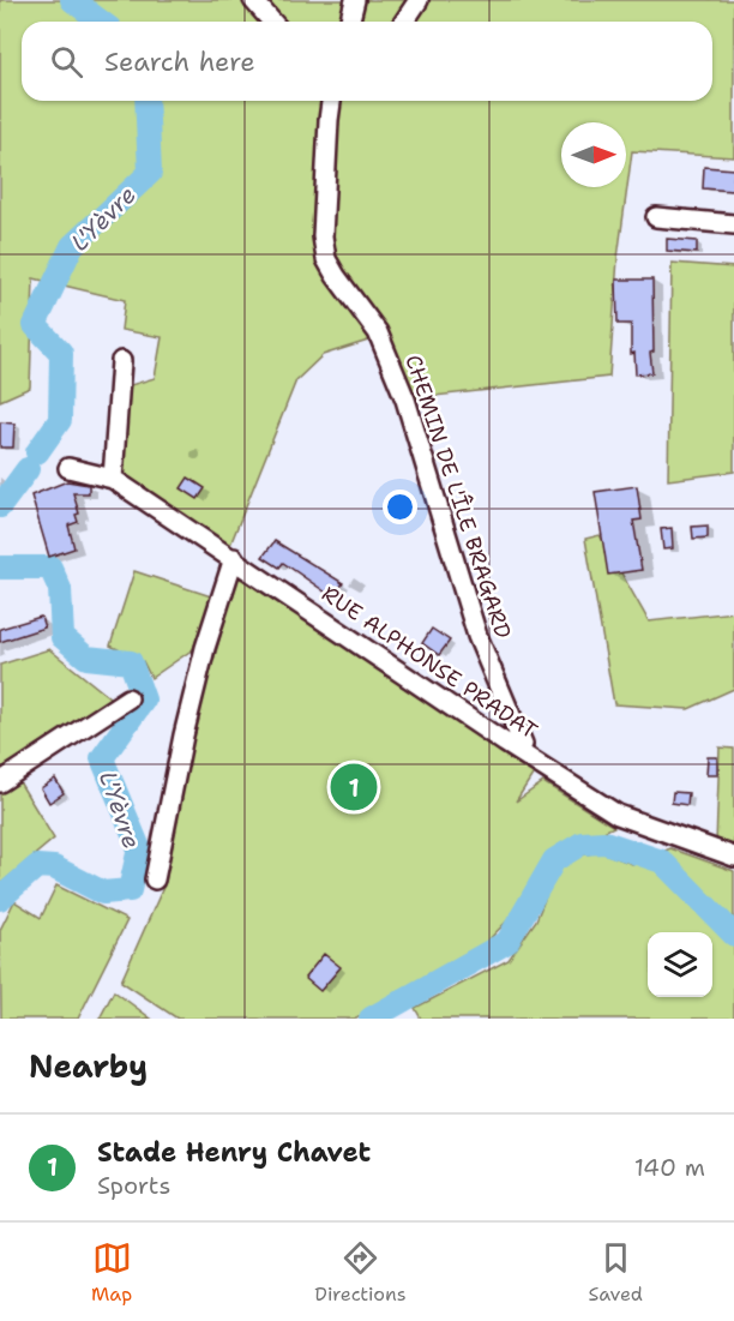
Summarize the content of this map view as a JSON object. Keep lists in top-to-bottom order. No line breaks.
{"streets":{"street":["CHEMIN DE L'ÎLE BRAGARD","RUE ALPHONSE PRADAT"]},"crossings":[["CHEMIN DE L'ÎLE BRAGARD","RUE ALPHONSE PRADAT"]],"water":["L'Yèvre"],"north":"right","page":{"search":"Search here","pins":"1","heading":"Nearby","list":[{"mark":"1","name":"Stade Henry Chavet","note":"Sports","value":"140 m"}],"nav":["Map","Directions","Saved"]}}
